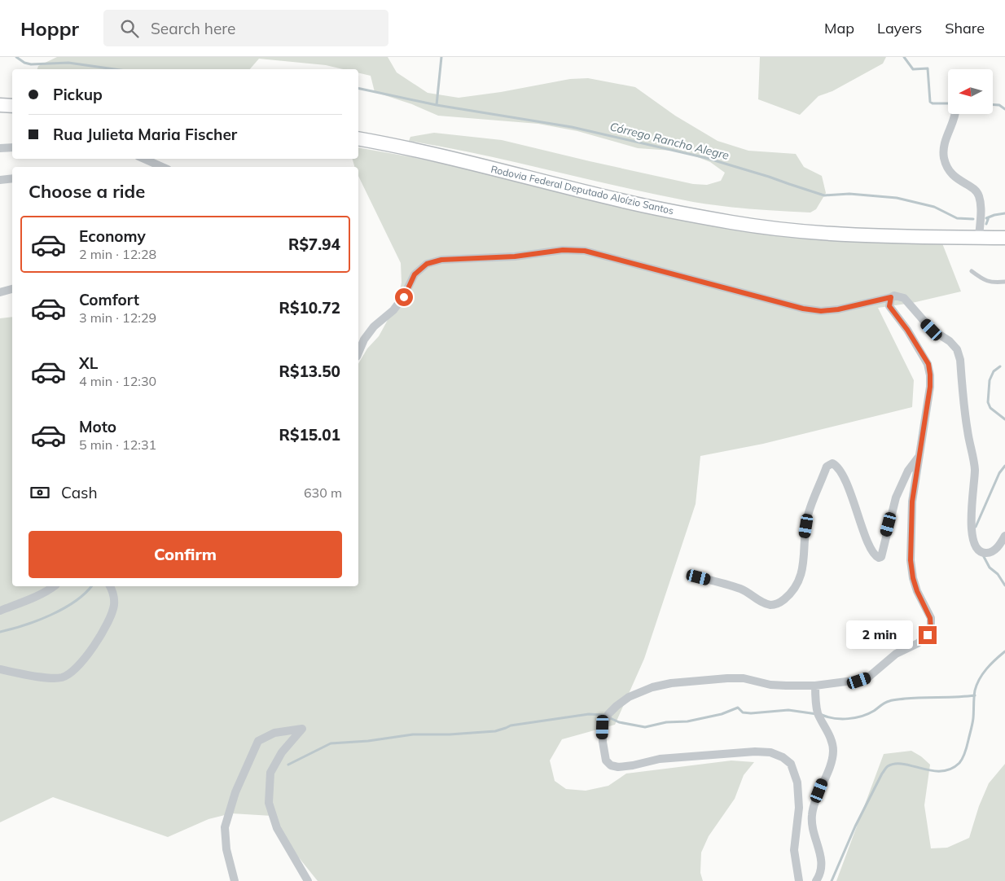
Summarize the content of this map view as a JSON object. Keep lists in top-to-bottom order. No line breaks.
{"streets":{"highway":["Rodovia Federal Deputado Aloízio Santos"]},"water":["Córrego Rancho Alegre"],"north":"left","page":{"header":"Hoppr","search":"Search here","nav":["Map","Layers","Share"],"banner":["Pickup","Rua Julieta Maria Fischer"],"heading":"Choose a ride","list":[{"name":"Economy","note":"2 min · 12:28","value":"R$7.94"},{"name":"Comfort","note":"3 min · 12:29","value":"R$10.72"},{"name":"XL","note":"4 min · 12:30","value":"R$13.50"},{"name":"Moto","note":"5 min · 12:31","value":"R$15.01"}],"pay":["Cash","630 m"],"buttons":"Confirm","bubble":"2 min"}}
